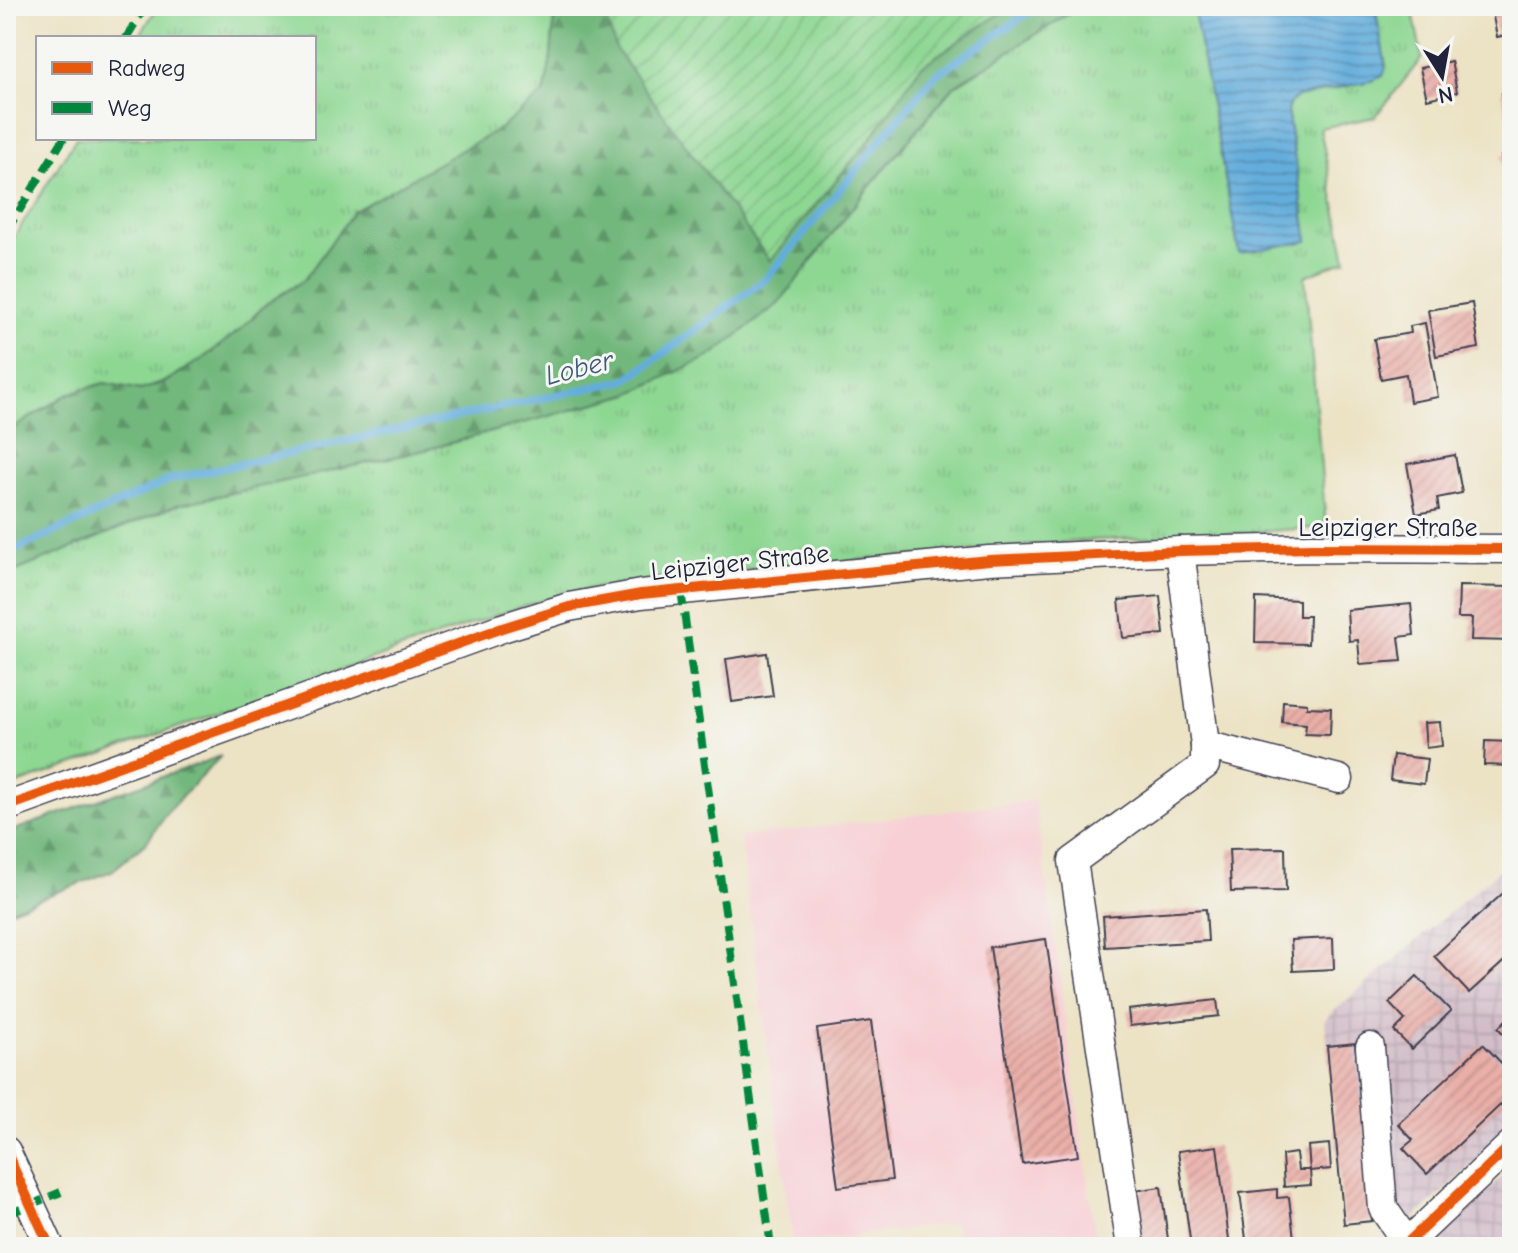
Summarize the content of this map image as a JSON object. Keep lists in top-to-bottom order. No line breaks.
{"streets":{"street":["Leipziger Straße"]},"water":["Lober"],"legend":["Radweg","Weg"],"north":"bottom"}
